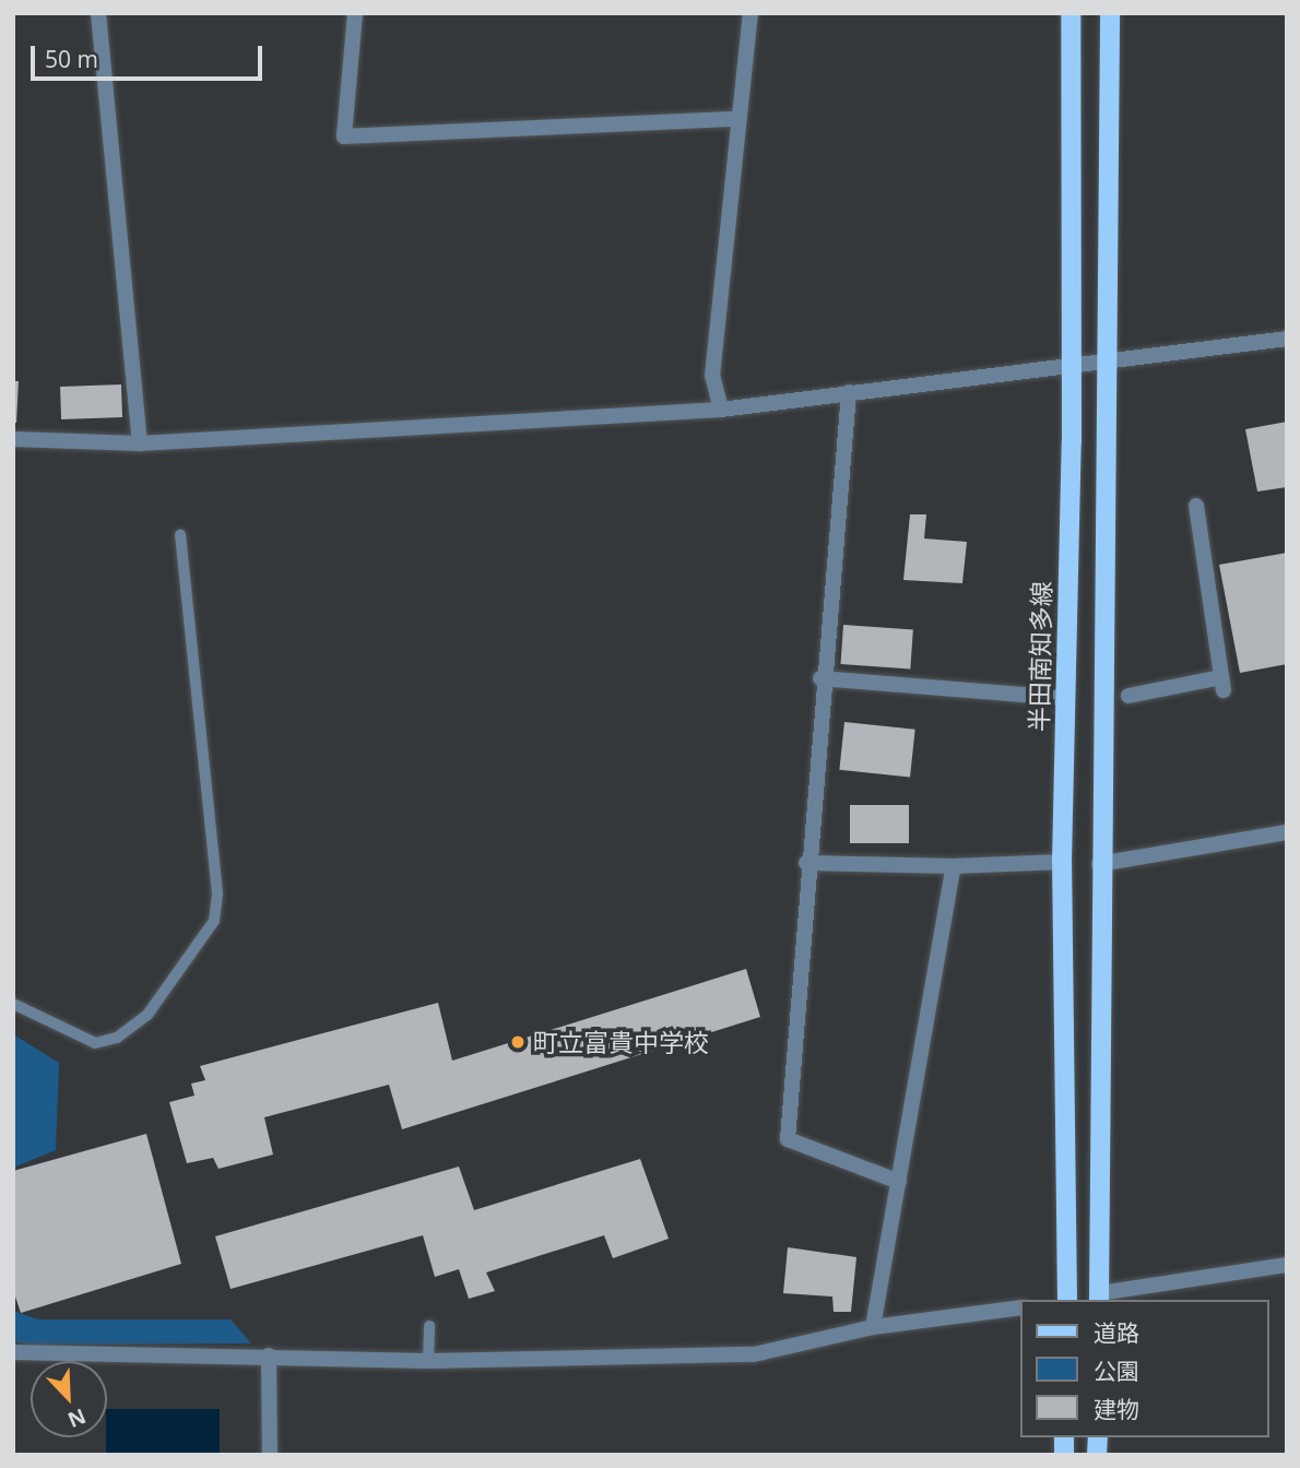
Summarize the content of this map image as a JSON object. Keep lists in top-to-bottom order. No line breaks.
{"streets":{"main road":["半田南知多線"]},"places":["町立富貴中学校"],"legend":["道路","公園","建物"],"scale_bar":"50 m","north":"bottom right"}
